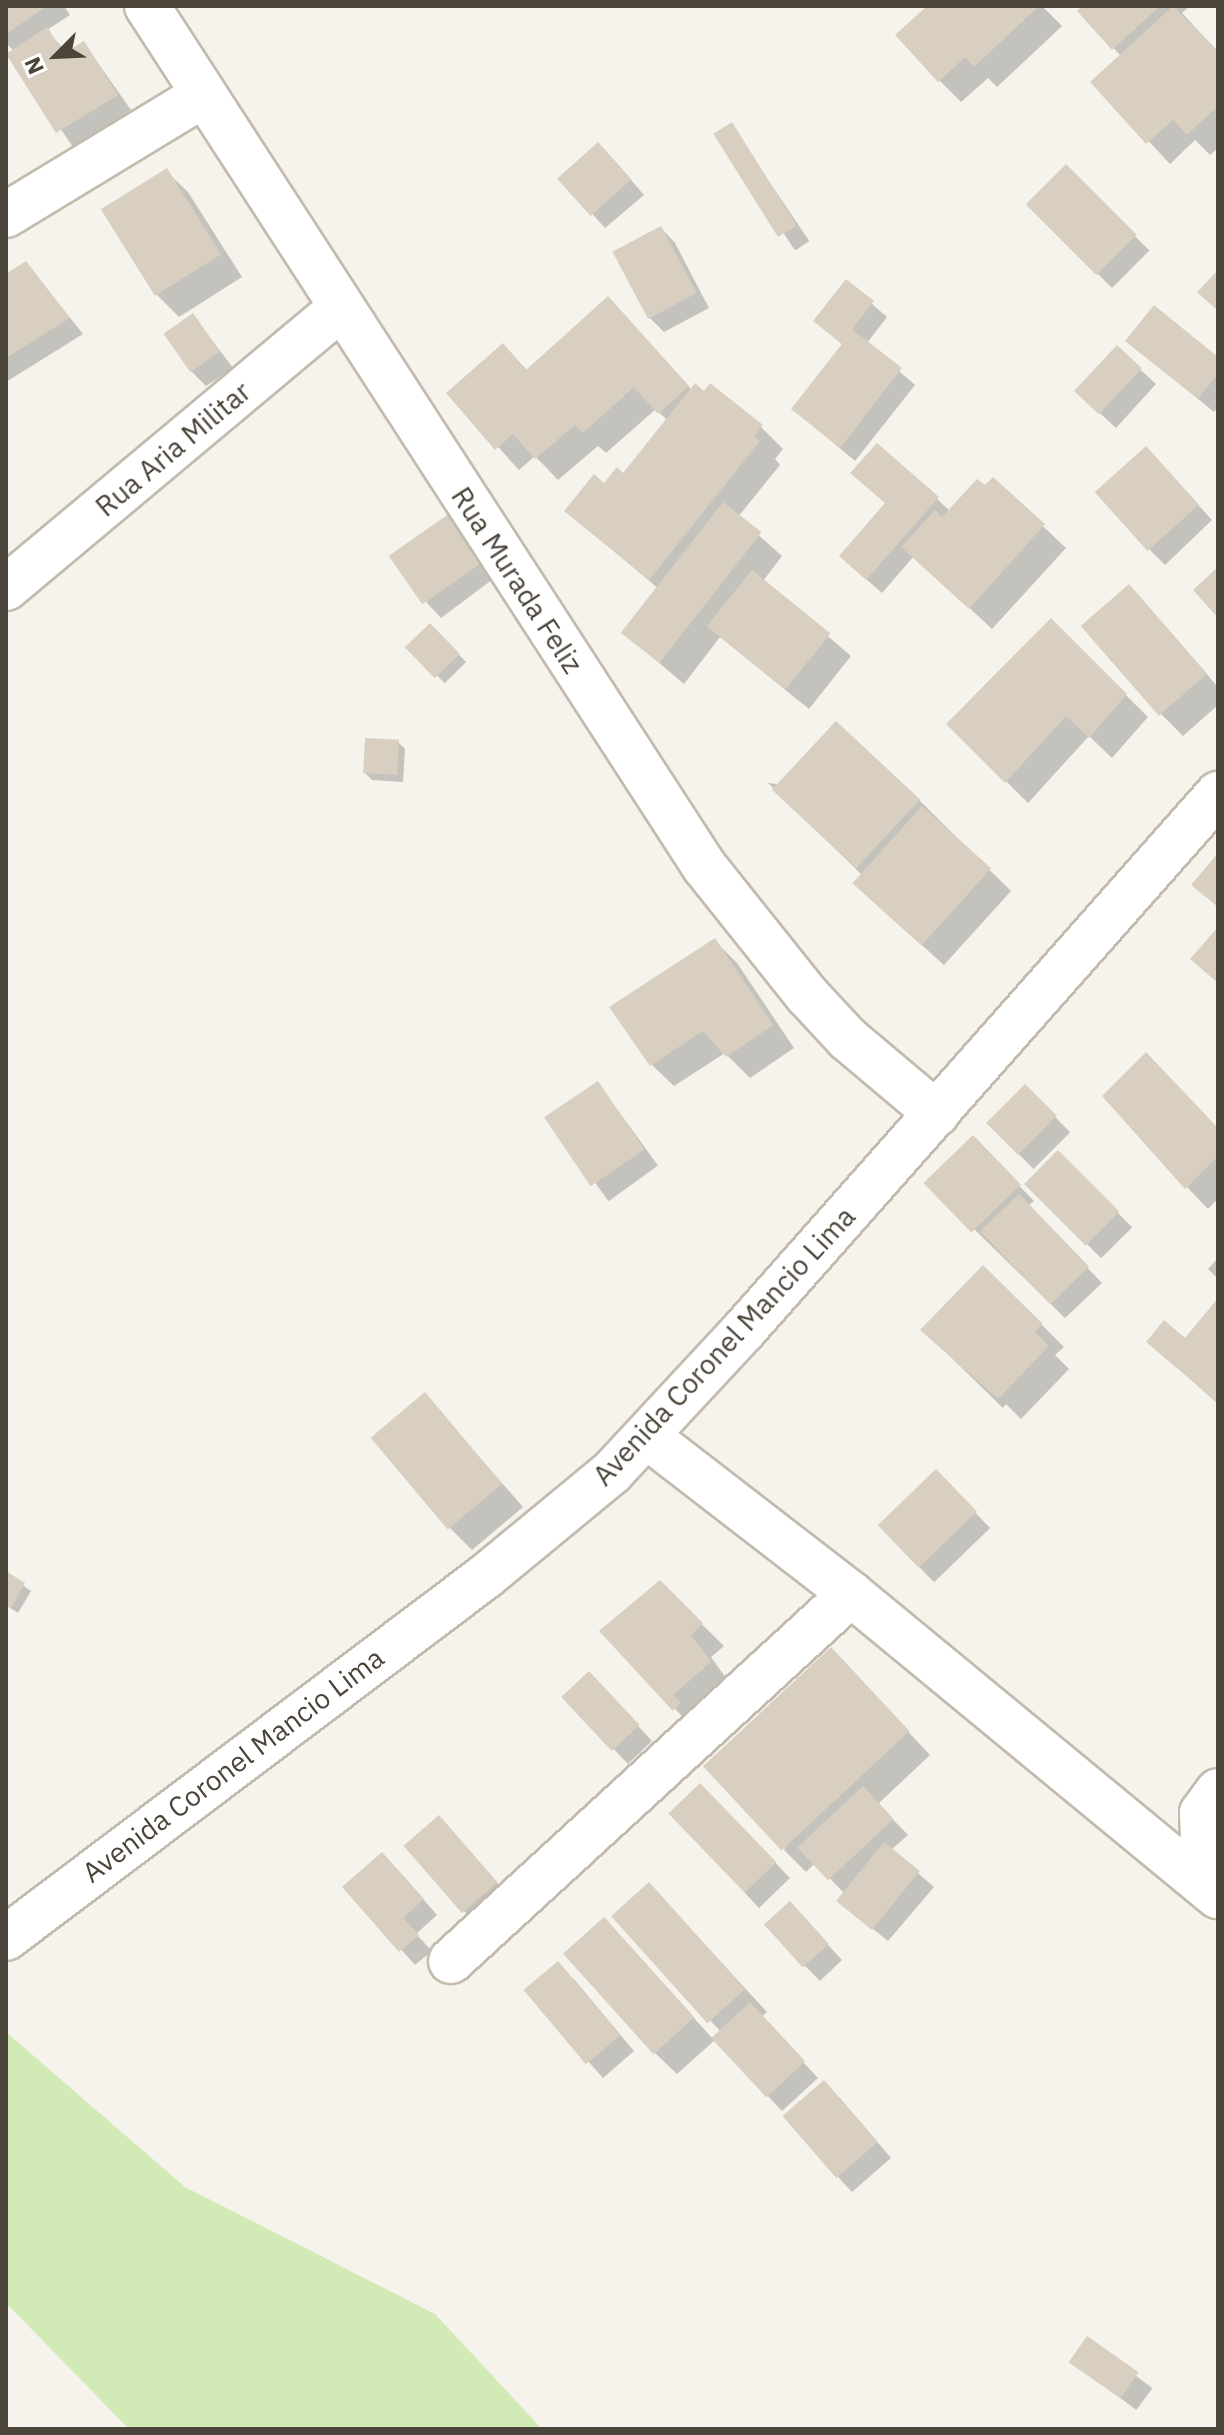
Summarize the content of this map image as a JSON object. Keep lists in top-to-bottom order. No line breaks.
{"streets":{"street":["Rua Aria Militar","Rua Murada Feliz","Avenida Coronel Mancio Lima"]},"crossings":[["Rua Aria Militar","Rua Murada Feliz"],["Rua Murada Feliz","Avenida Coronel Mancio Lima"]],"north":"bottom left"}
